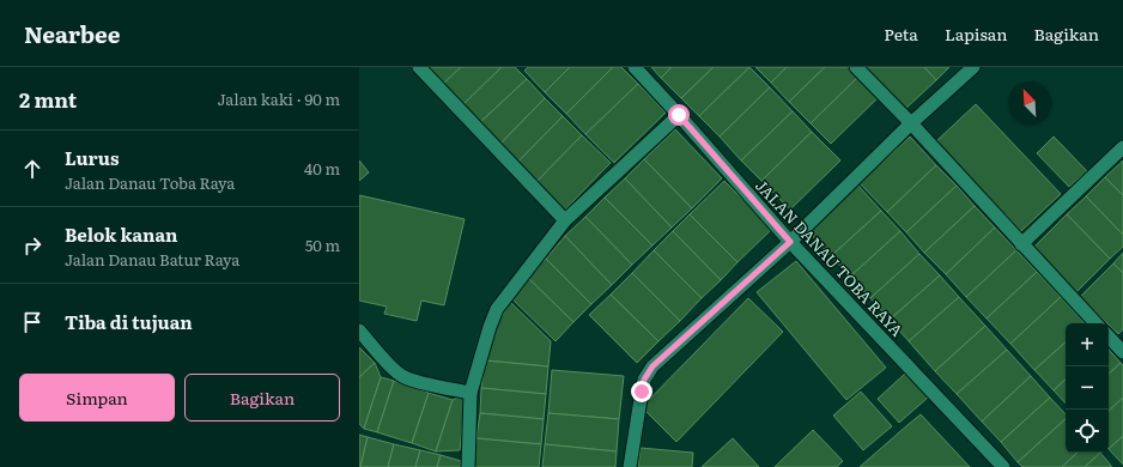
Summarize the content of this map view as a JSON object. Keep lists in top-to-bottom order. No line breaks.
{"streets":{"street":["JALAN DANAU TOBA RAYA"]},"north":"top left","page":{"header":"Nearbee","nav":["Peta","Lapisan","Bagikan"],"heading":["2 mnt","Jalan kaki · 90 m"],"list":[["Lurus","Jalan Danau Toba Raya","40 m"],["Belok kanan","Jalan Danau Batur Raya","50 m"],"Tiba di tujuan"],"map_buttons":["+","−"],"buttons":["Simpan","Bagikan"]}}
